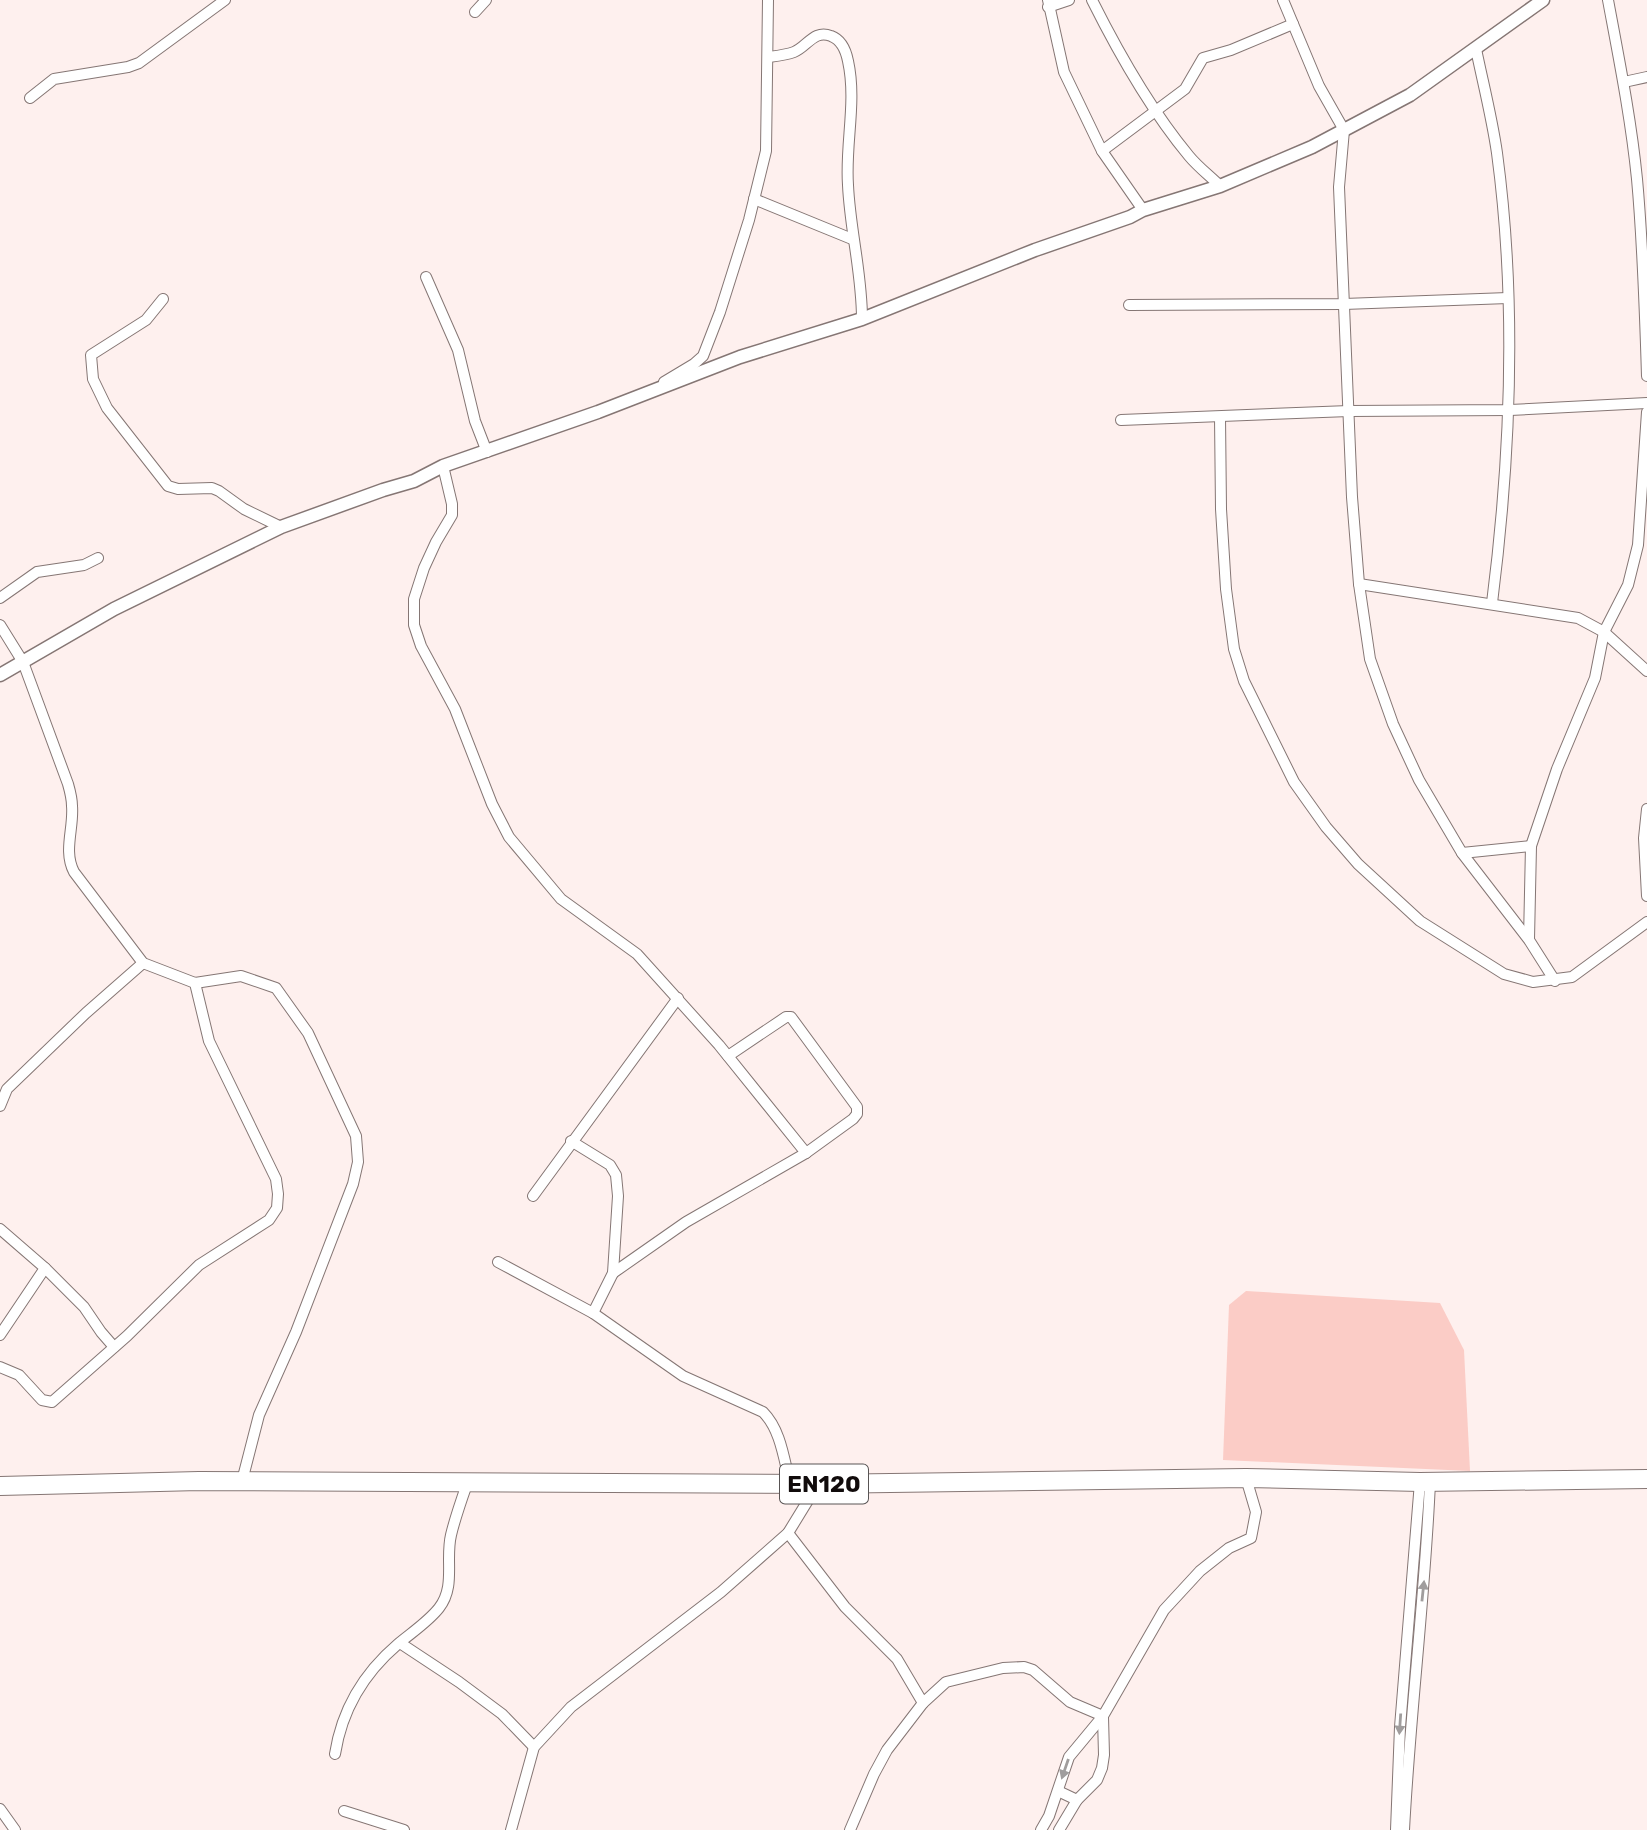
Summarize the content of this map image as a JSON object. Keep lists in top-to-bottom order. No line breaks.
{"streets":{"highway":["EN120"]}}
